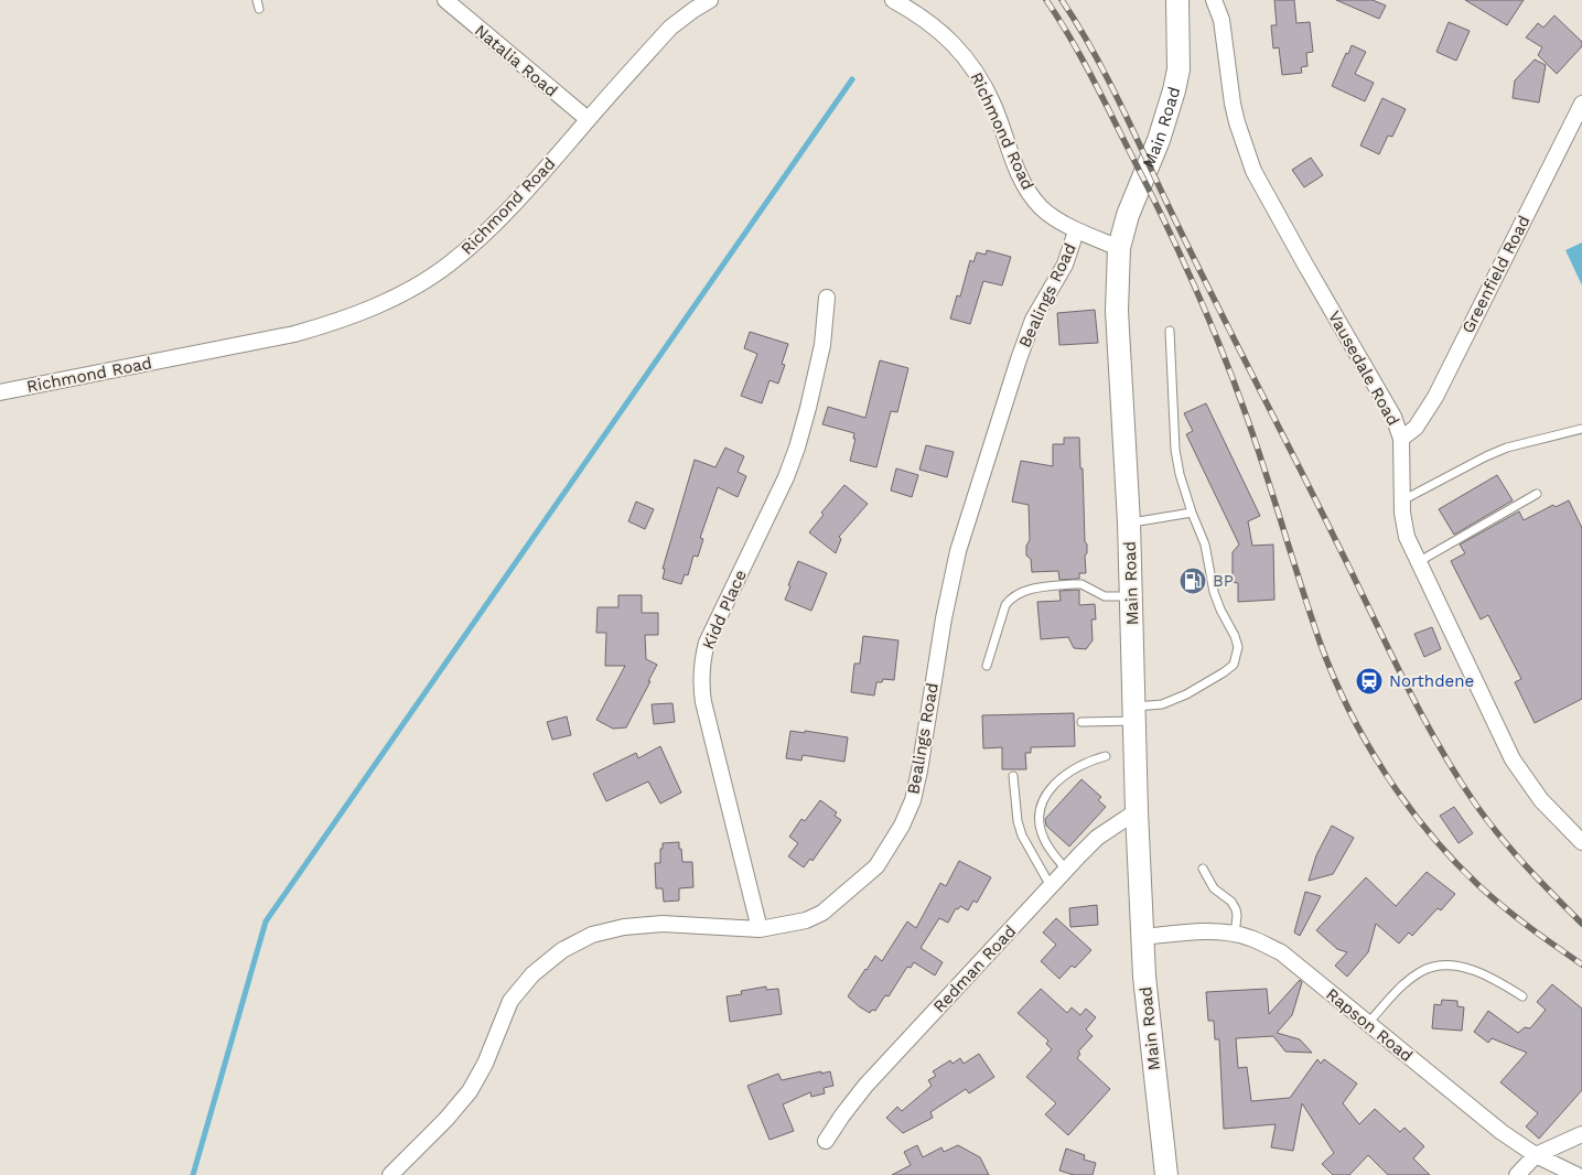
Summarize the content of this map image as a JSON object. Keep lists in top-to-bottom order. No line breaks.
{"streets":{"main road":["Main Road"],"street":["Natalia Road","Richmond Road","Greenfield Road","Bealings Road","Vausedale Road","Kidd Place","Redman Road","Rapson Road"]},"crossings":[["Natalia Road","Richmond Road"],["Main Road","Richmond Road"],["Main Road","Redman Road"],["Main Road","Rapson Road"],["Richmond Road","Bealings Road"],["Greenfield Road","Vausedale Road"],["Bealings Road","Kidd Place"]],"places":{"fuel station":["BP"],"station":["Northdene"]}}
